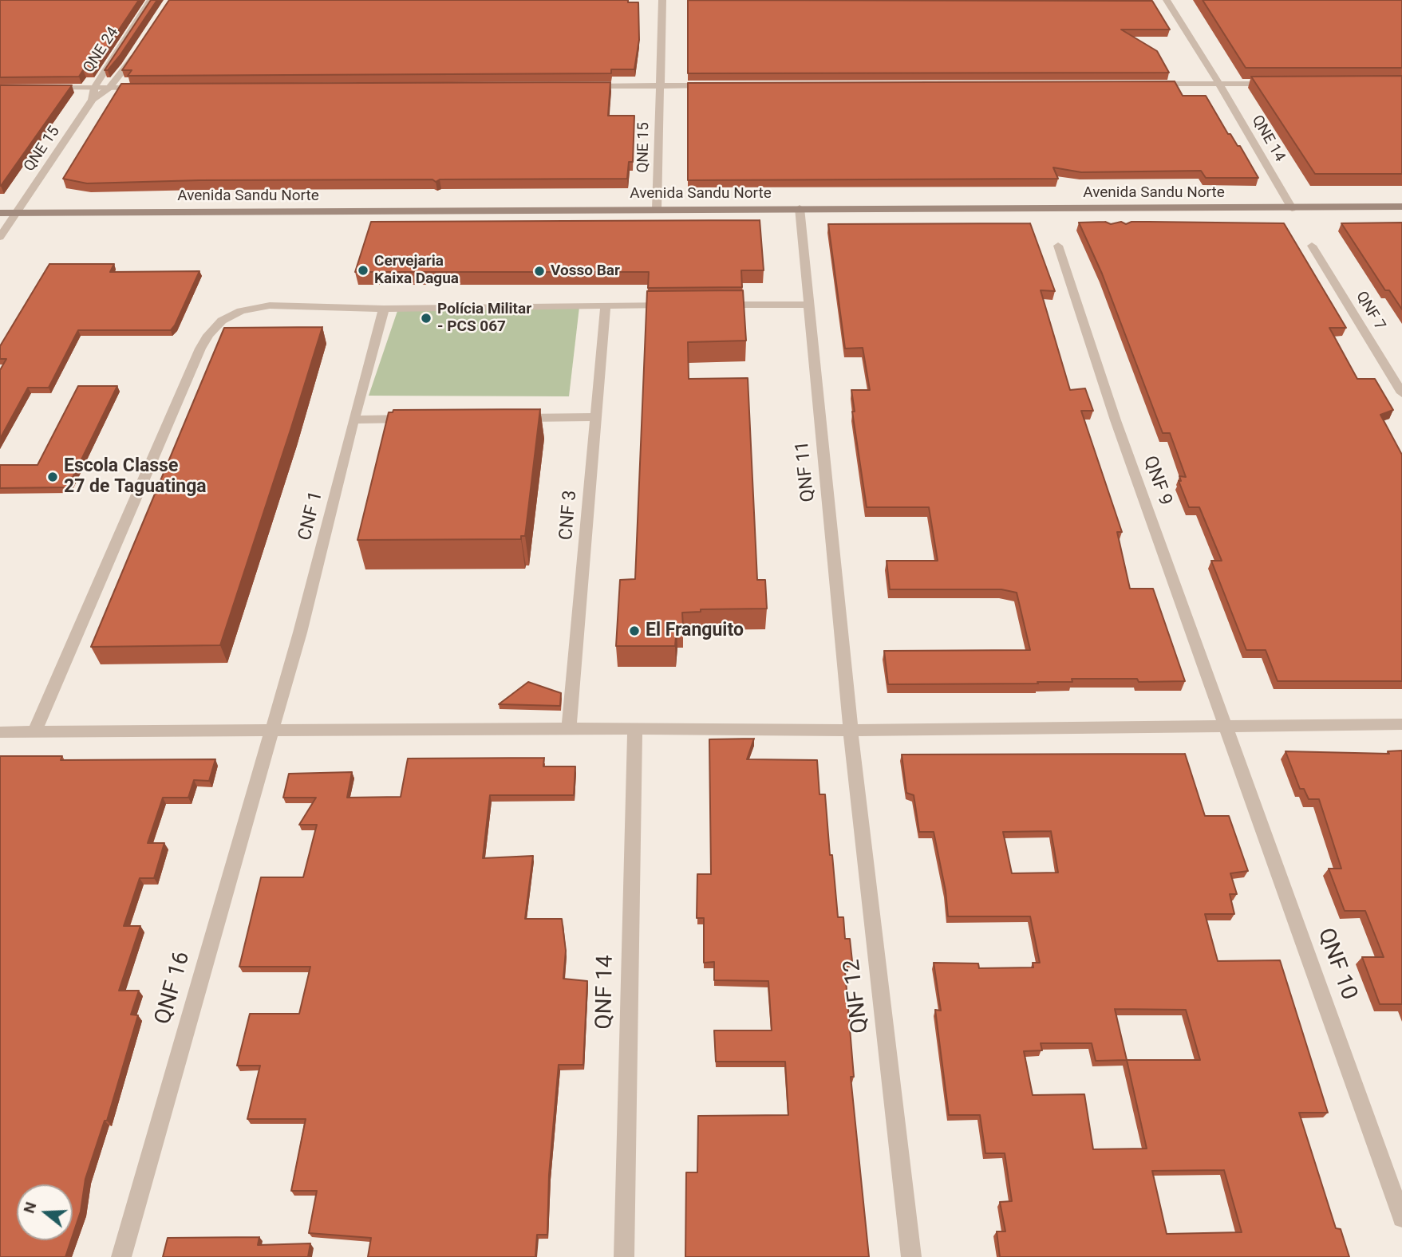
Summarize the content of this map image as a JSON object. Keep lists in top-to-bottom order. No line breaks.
{"streets":{"main road":["Avenida Sandu Norte"],"street":["QNE 24","QNE 14","QNE 15","QNF 7","QNF 11","QNF 9","CNF 3","CNF 1","QNF 10","QNF 16","QNF 14","QNF 12"]},"crossings":[["QNE 24","QNE 15"],["QNE 14","Avenida Sandu Norte"],["QNE 15","Avenida Sandu Norte"],["Avenida Sandu Norte","QNF 11"],["QNF 11","QNF 12"],["QNF 9","QNF 10"],["CNF 1","QNF 16"]],"places":["Cervejaria Kaixa Dagua","Vosso Bar","Polícia Militar - PCS 067","Escola Classe 27 de Taguatinga","El Franguito"],"north":"left"}
